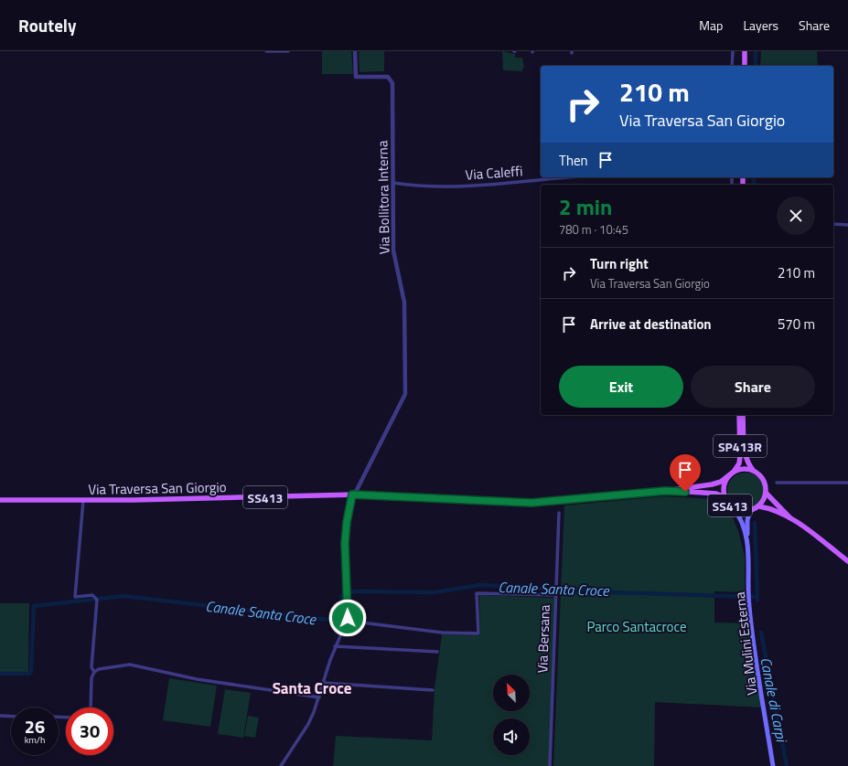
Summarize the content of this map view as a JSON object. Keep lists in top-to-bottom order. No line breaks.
{"streets":{"main road":["SP413R","Via Traversa San Giorgio","SS413","Via Mulini Esterna"],"street":["Via Caleffi","Via Bollitora Interna","Via Bersana"]},"crossings":[["Via Caleffi","Via Bollitora Interna"],["Via Bollitora Interna","Via Traversa San Giorgio"],["SP413R","Via Traversa San Giorgio"],["SP413R","SS413"],["SP413R","Via Mulini Esterna"],["Via Traversa San Giorgio","SS413"],["Via Traversa San Giorgio","Via Mulini Esterna"],["SS413","Via Mulini Esterna"]],"districts":["Santa Croce"],"water":["Canale Santa Croce","Canale di Carpi"],"parks":["Parco Santacroce"],"north":"top left","page":{"header":"Routely","nav":["Map","Layers","Share"],"turn":["210 m","Via Traversa San Giorgio"],"then":"Then","heading":["2 min","780 m · 10:45"],"list":[{"name":"Turn right","note":"Via Traversa San Giorgio","value":"210 m"},{"name":"Arrive at destination","value":"570 m"}],"buttons":["Exit","Share"],"speed":"26 km/h","limit":"30"}}
